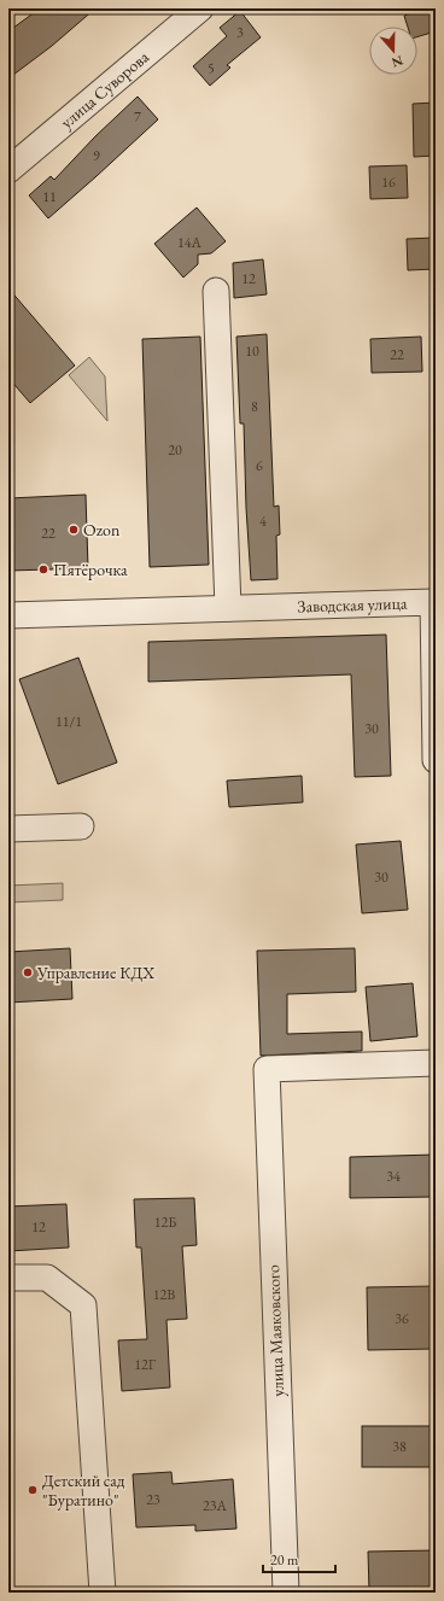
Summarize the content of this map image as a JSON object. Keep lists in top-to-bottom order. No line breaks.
{"streets":{"street":["улица Суворова","Заводская улица","улица Маяковского"]},"places":["Ozon","Пятёрочка","Управление КДХ","Детский сад \"Буратино\""],"house_numbers":["3","5","7","9","16","11","14А","12","10","22","8","20","6","4","22","11/1","30","30","34","12Б","12","12В","36","12Г","38","23","23А"],"scale_bar":"20 m","north":"bottom"}
